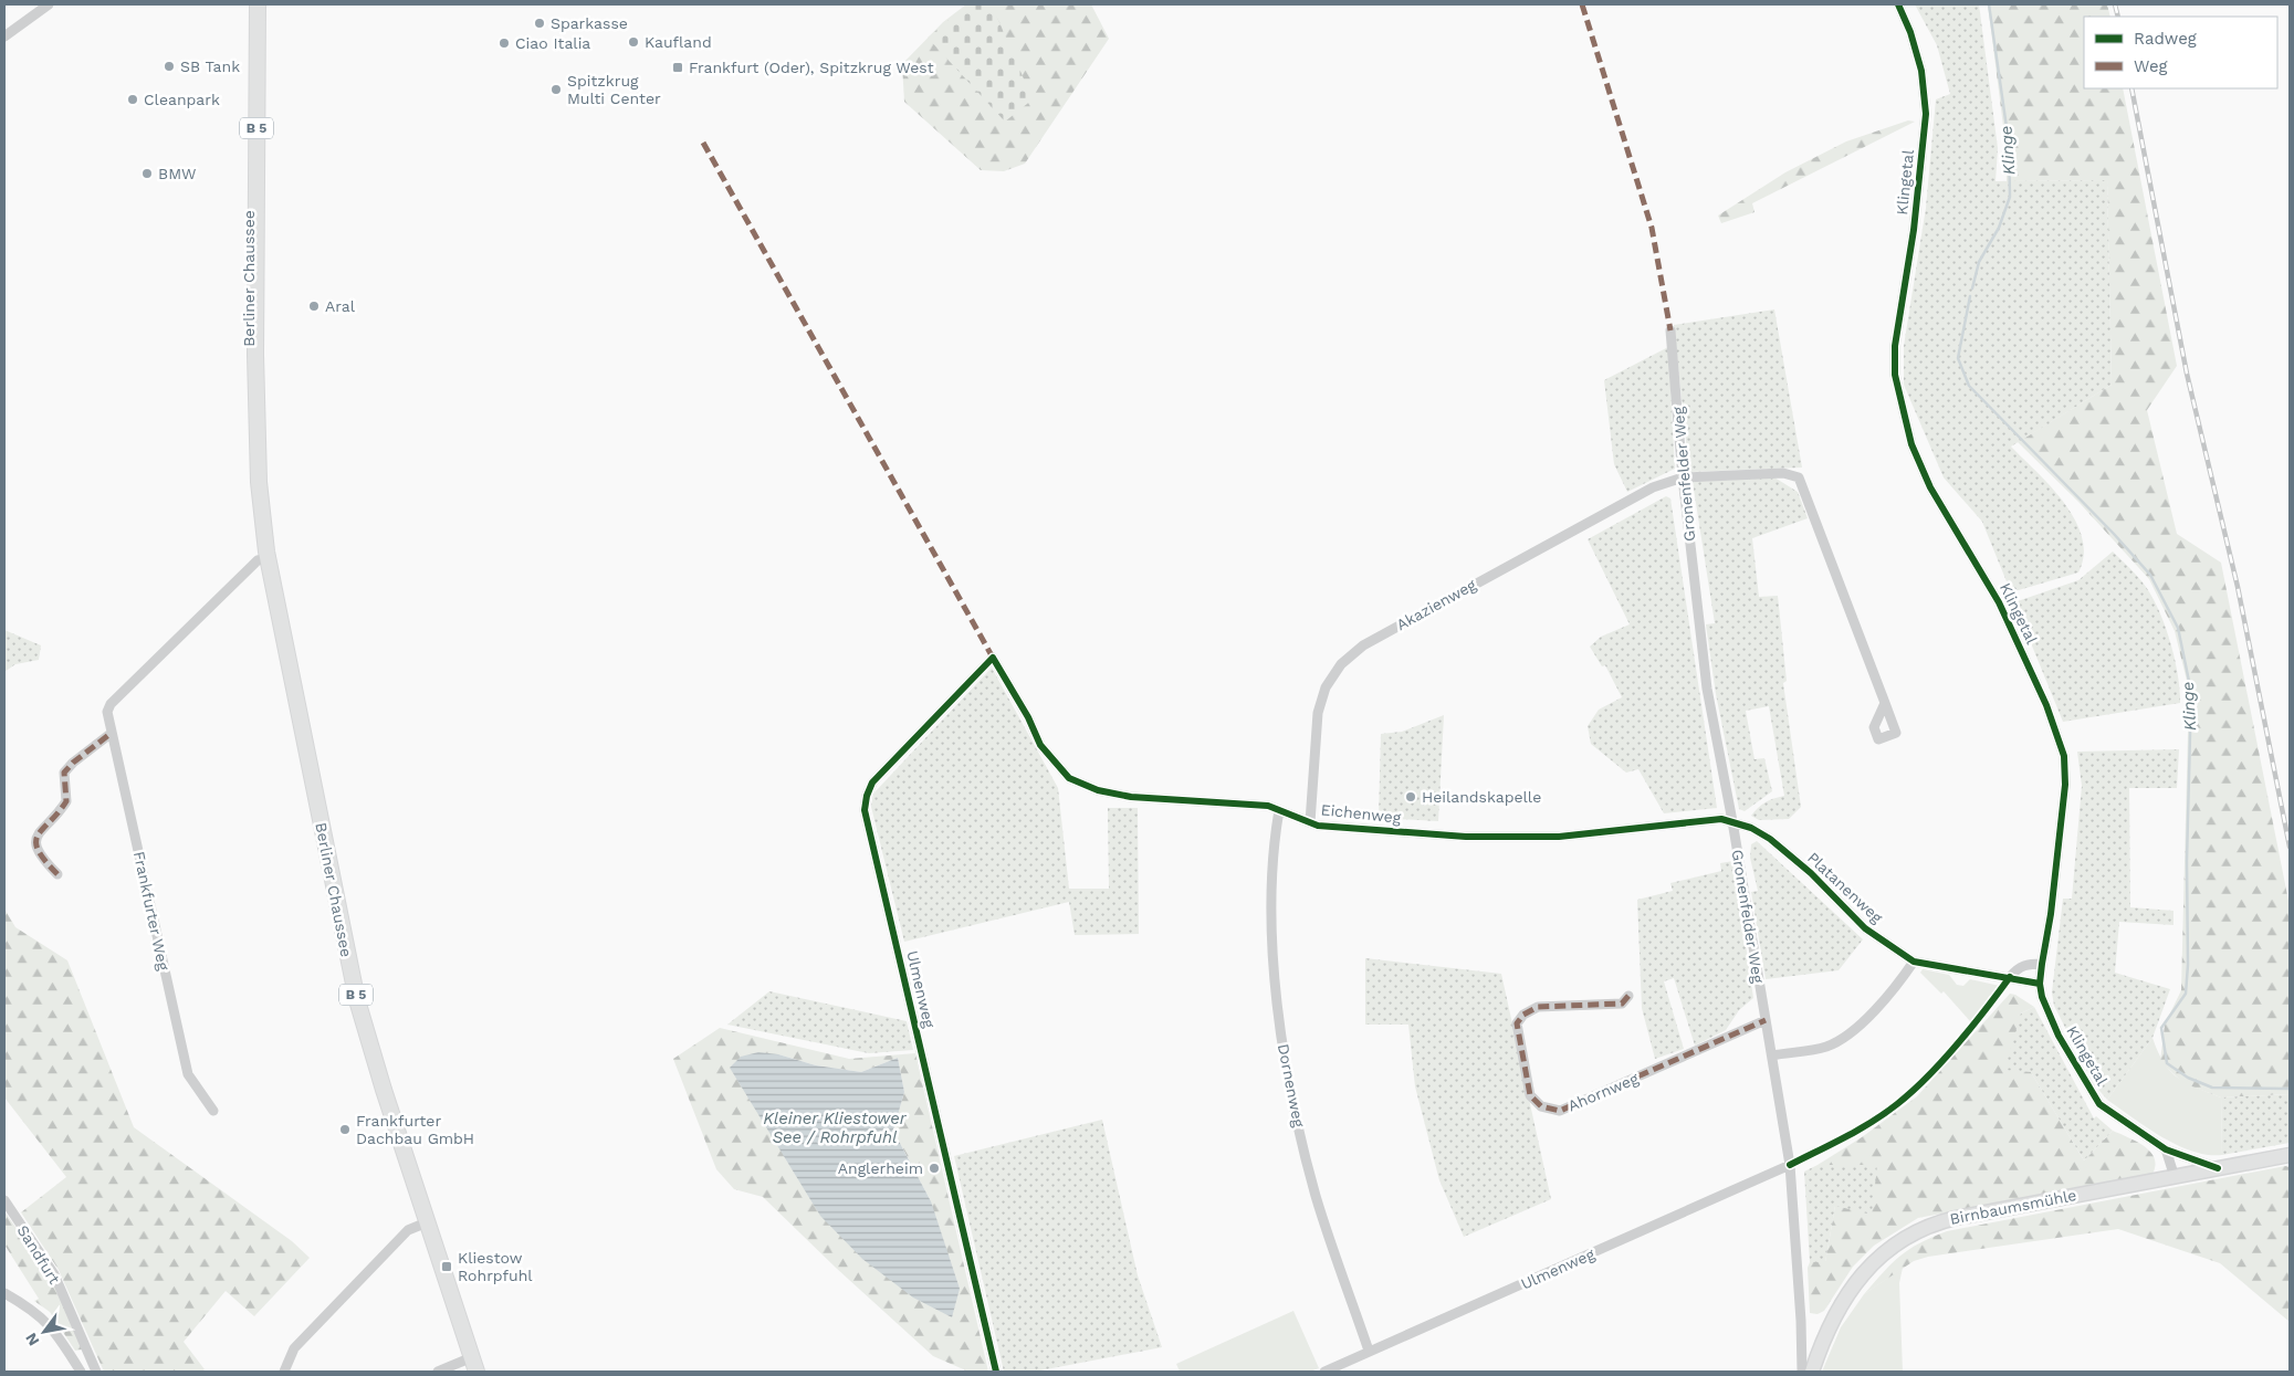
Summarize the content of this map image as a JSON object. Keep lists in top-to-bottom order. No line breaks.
{"streets":{"main road":["B 5","Berliner Chaussee","Birnbaumsmühle"],"street":["Klingetal","Gronenfelder Weg","Akazienweg","Eichenweg","Platanenweg","Frankfurter Weg","Ulmenweg","Dornenweg","Ahornweg","Sandfurt"]},"crossings":[["Klingetal","Platanenweg"],["Klingetal","Birnbaumsmühle"],["Berliner Chaussee","Frankfurter Weg"],["Gronenfelder Weg","Akazienweg"],["Gronenfelder Weg","Eichenweg"],["Gronenfelder Weg","Platanenweg"],["Gronenfelder Weg","Ulmenweg"],["Gronenfelder Weg","Ahornweg"],["Akazienweg","Eichenweg"],["Eichenweg","Platanenweg"],["Eichenweg","Ulmenweg"],["Eichenweg","Dornenweg"],["Ulmenweg","Dornenweg"]],"water":["Klinge","Kleiner Kliestower See / Rohrpfuhl"],"places":{"other":["Sparkasse","Kaufland","Ciao Italia","SB Tank","Spitzkrug Multi Center","Cleanpark","BMW","Aral","Heilandskapelle","Frankfurter Dachbau GmbH","Anglerheim"],"transit":["Frankfurt (Oder), Spitzkrug West","Kliestow Rohrpfuhl"]},"legend":["Radweg","Weg"],"north":"bottom left"}
